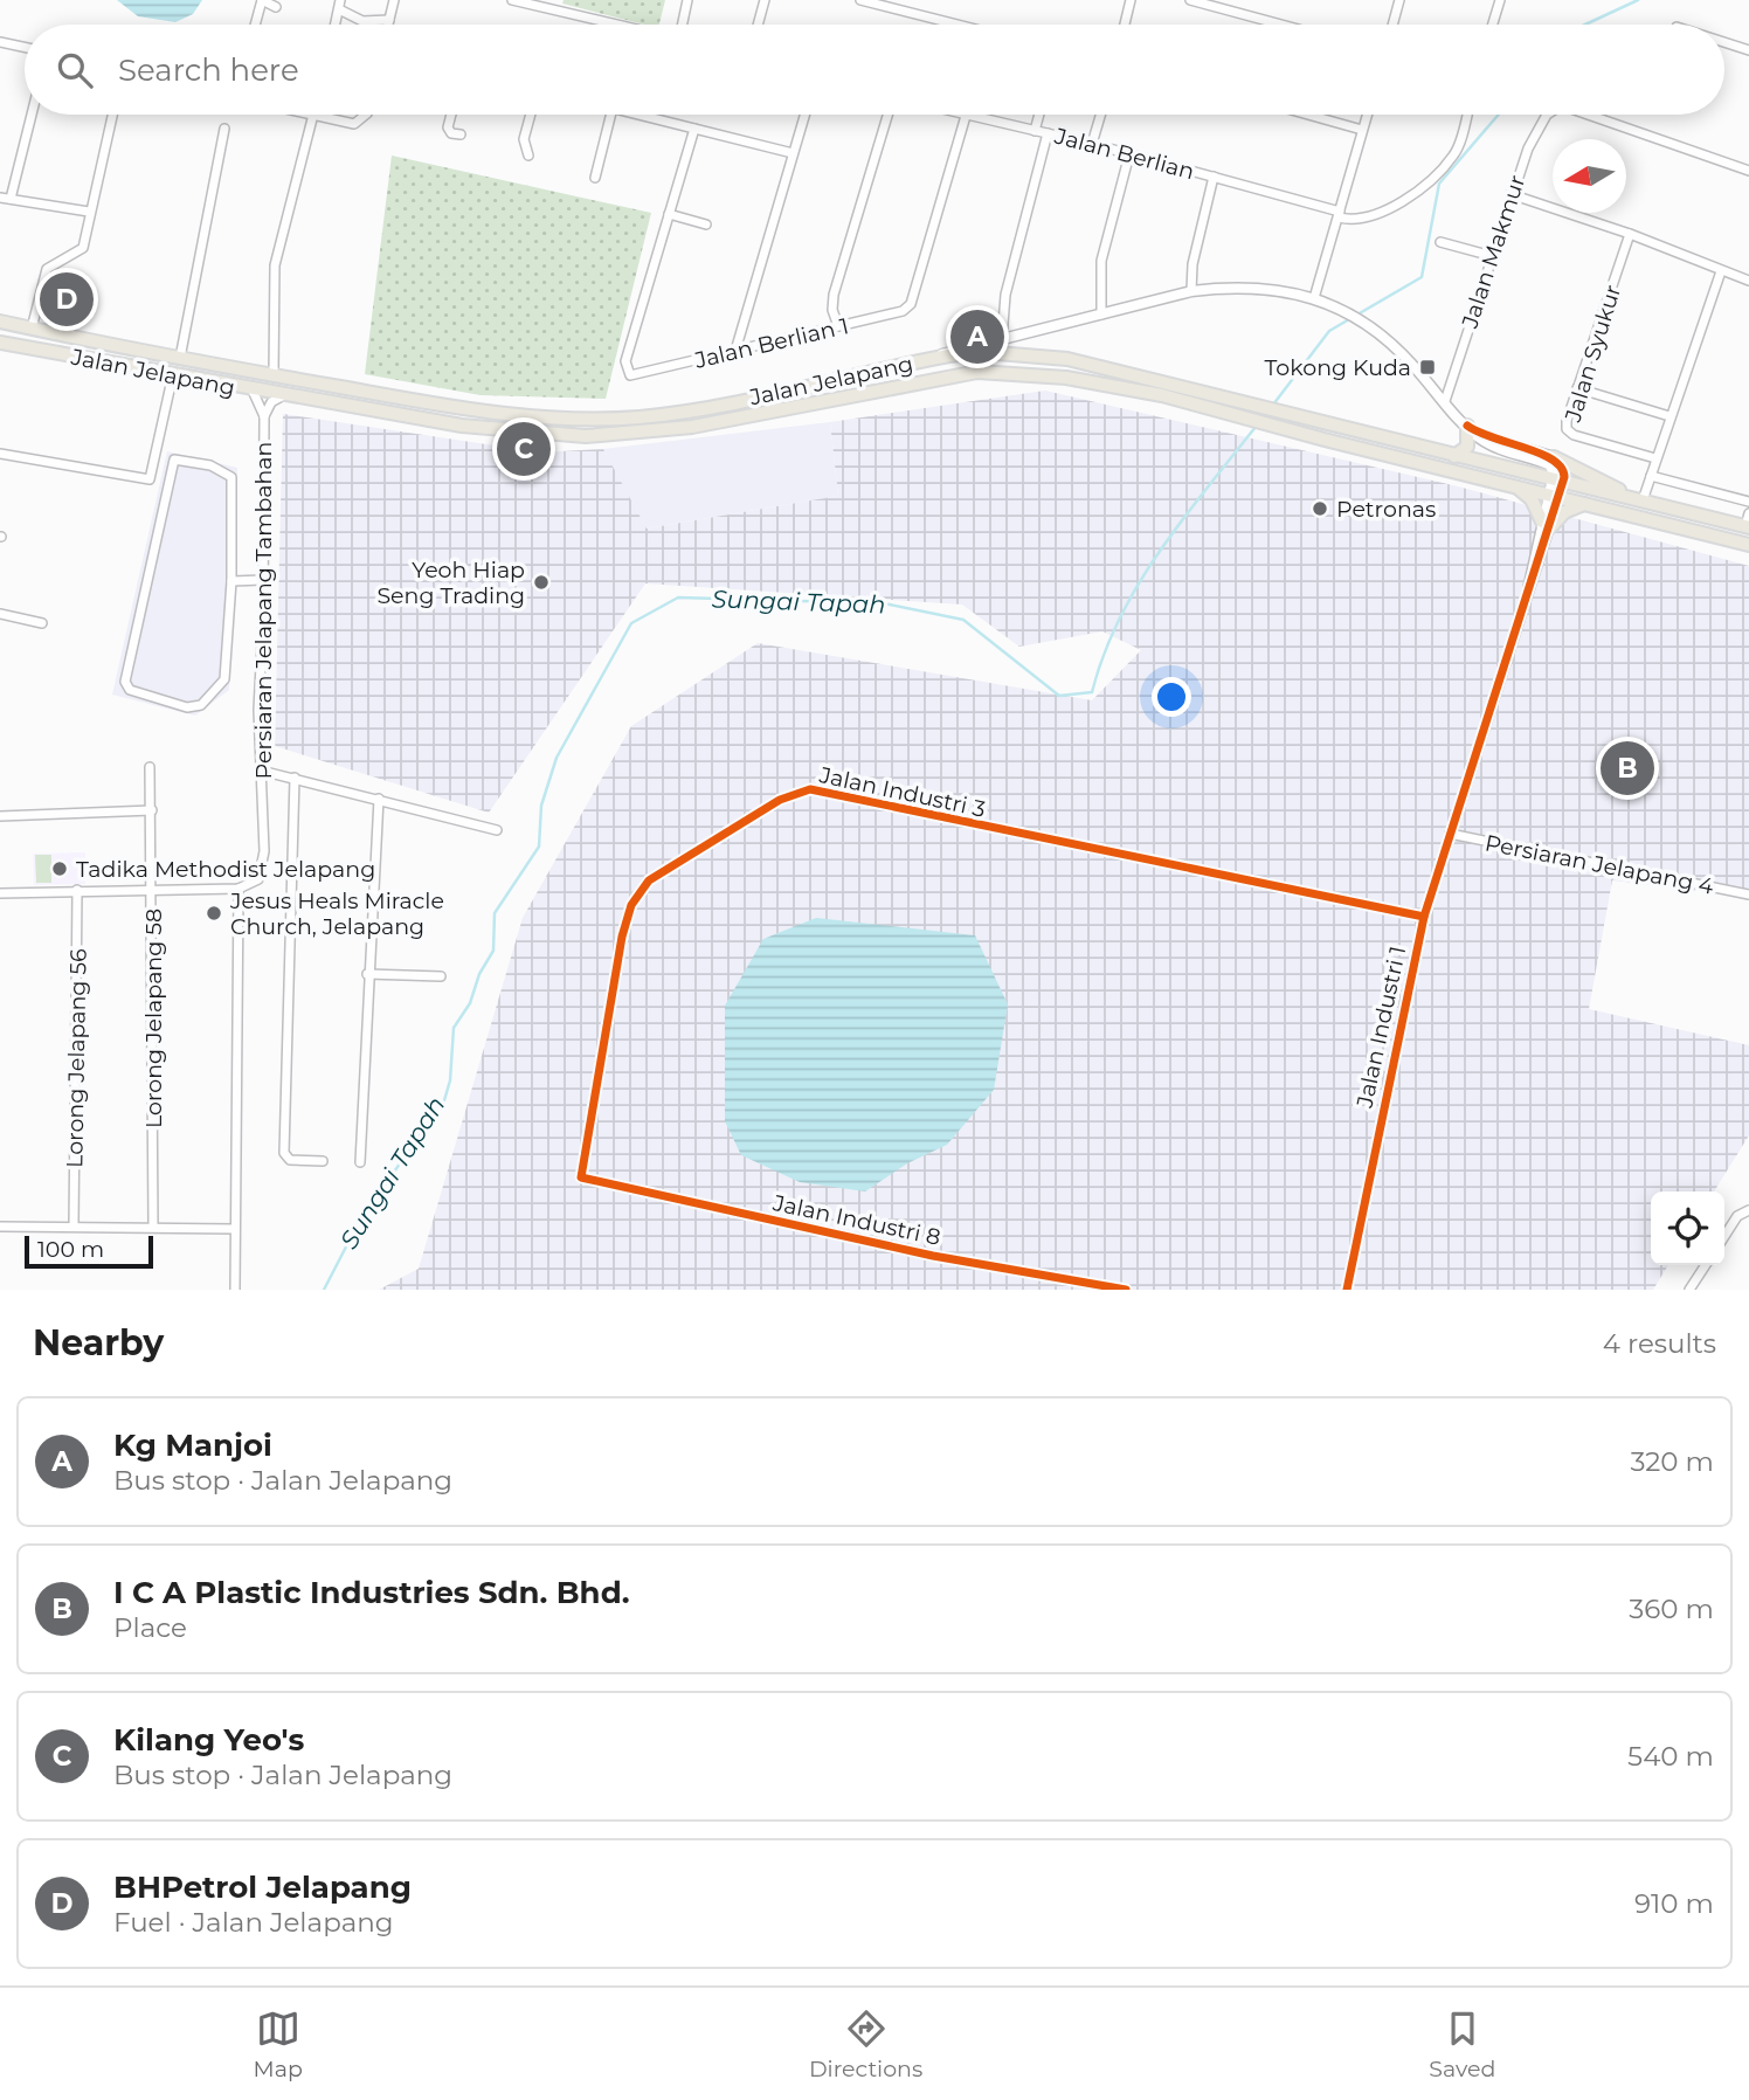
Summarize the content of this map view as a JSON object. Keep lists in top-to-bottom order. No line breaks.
{"streets":{"main road":["Jalan Jelapang"],"street":["Jalan Berlian","Jalan Makmur","Jalan Berlian 1","Jalan Syukur","Persiaran Jelapang Tambahan","Jalan Industri 3","Persiaran Jelapang 4","Lorong Jelapang 58","Jalan Industri 1","Lorong Jelapang 56","Jalan Industri 8"]},"crossings":[["Jalan Berlian","Jalan Berlian 1"],["Jalan Jelapang","Persiaran Jelapang Tambahan"],["Jalan Jelapang","Jalan Industri 1"],["Jalan Industri 3","Jalan Industri 1"],["Jalan Industri 3","Jalan Industri 8"],["Persiaran Jelapang 4","Jalan Industri 1"]],"water":["Sungai Tapah"],"places":{"transit":["Tokong Kuda"],"other":["Petronas","Yeoh Hiap Seng Trading","Tadika Methodist Jelapang","Jesus Heals Miracle Church, Jelapang"]},"scale_bar":"100 m","north":"left","page":{"search":"Search here","pins":["D","A","C","B"],"scale":"100 m","heading":["Nearby","4 results"],"list":[{"mark":"A","name":"Kg Manjoi","note":"Bus stop · Jalan Jelapang","value":"320 m"},{"mark":"B","name":"I C A Plastic Industries Sdn. Bhd.","note":"Place","value":"360 m"},{"mark":"C","name":"Kilang Yeo's","note":"Bus stop · Jalan Jelapang","value":"540 m"},{"mark":"D","name":"BHPetrol Jelapang","note":"Fuel · Jalan Jelapang","value":"910 m"}],"nav":["Map","Directions","Saved"]}}
